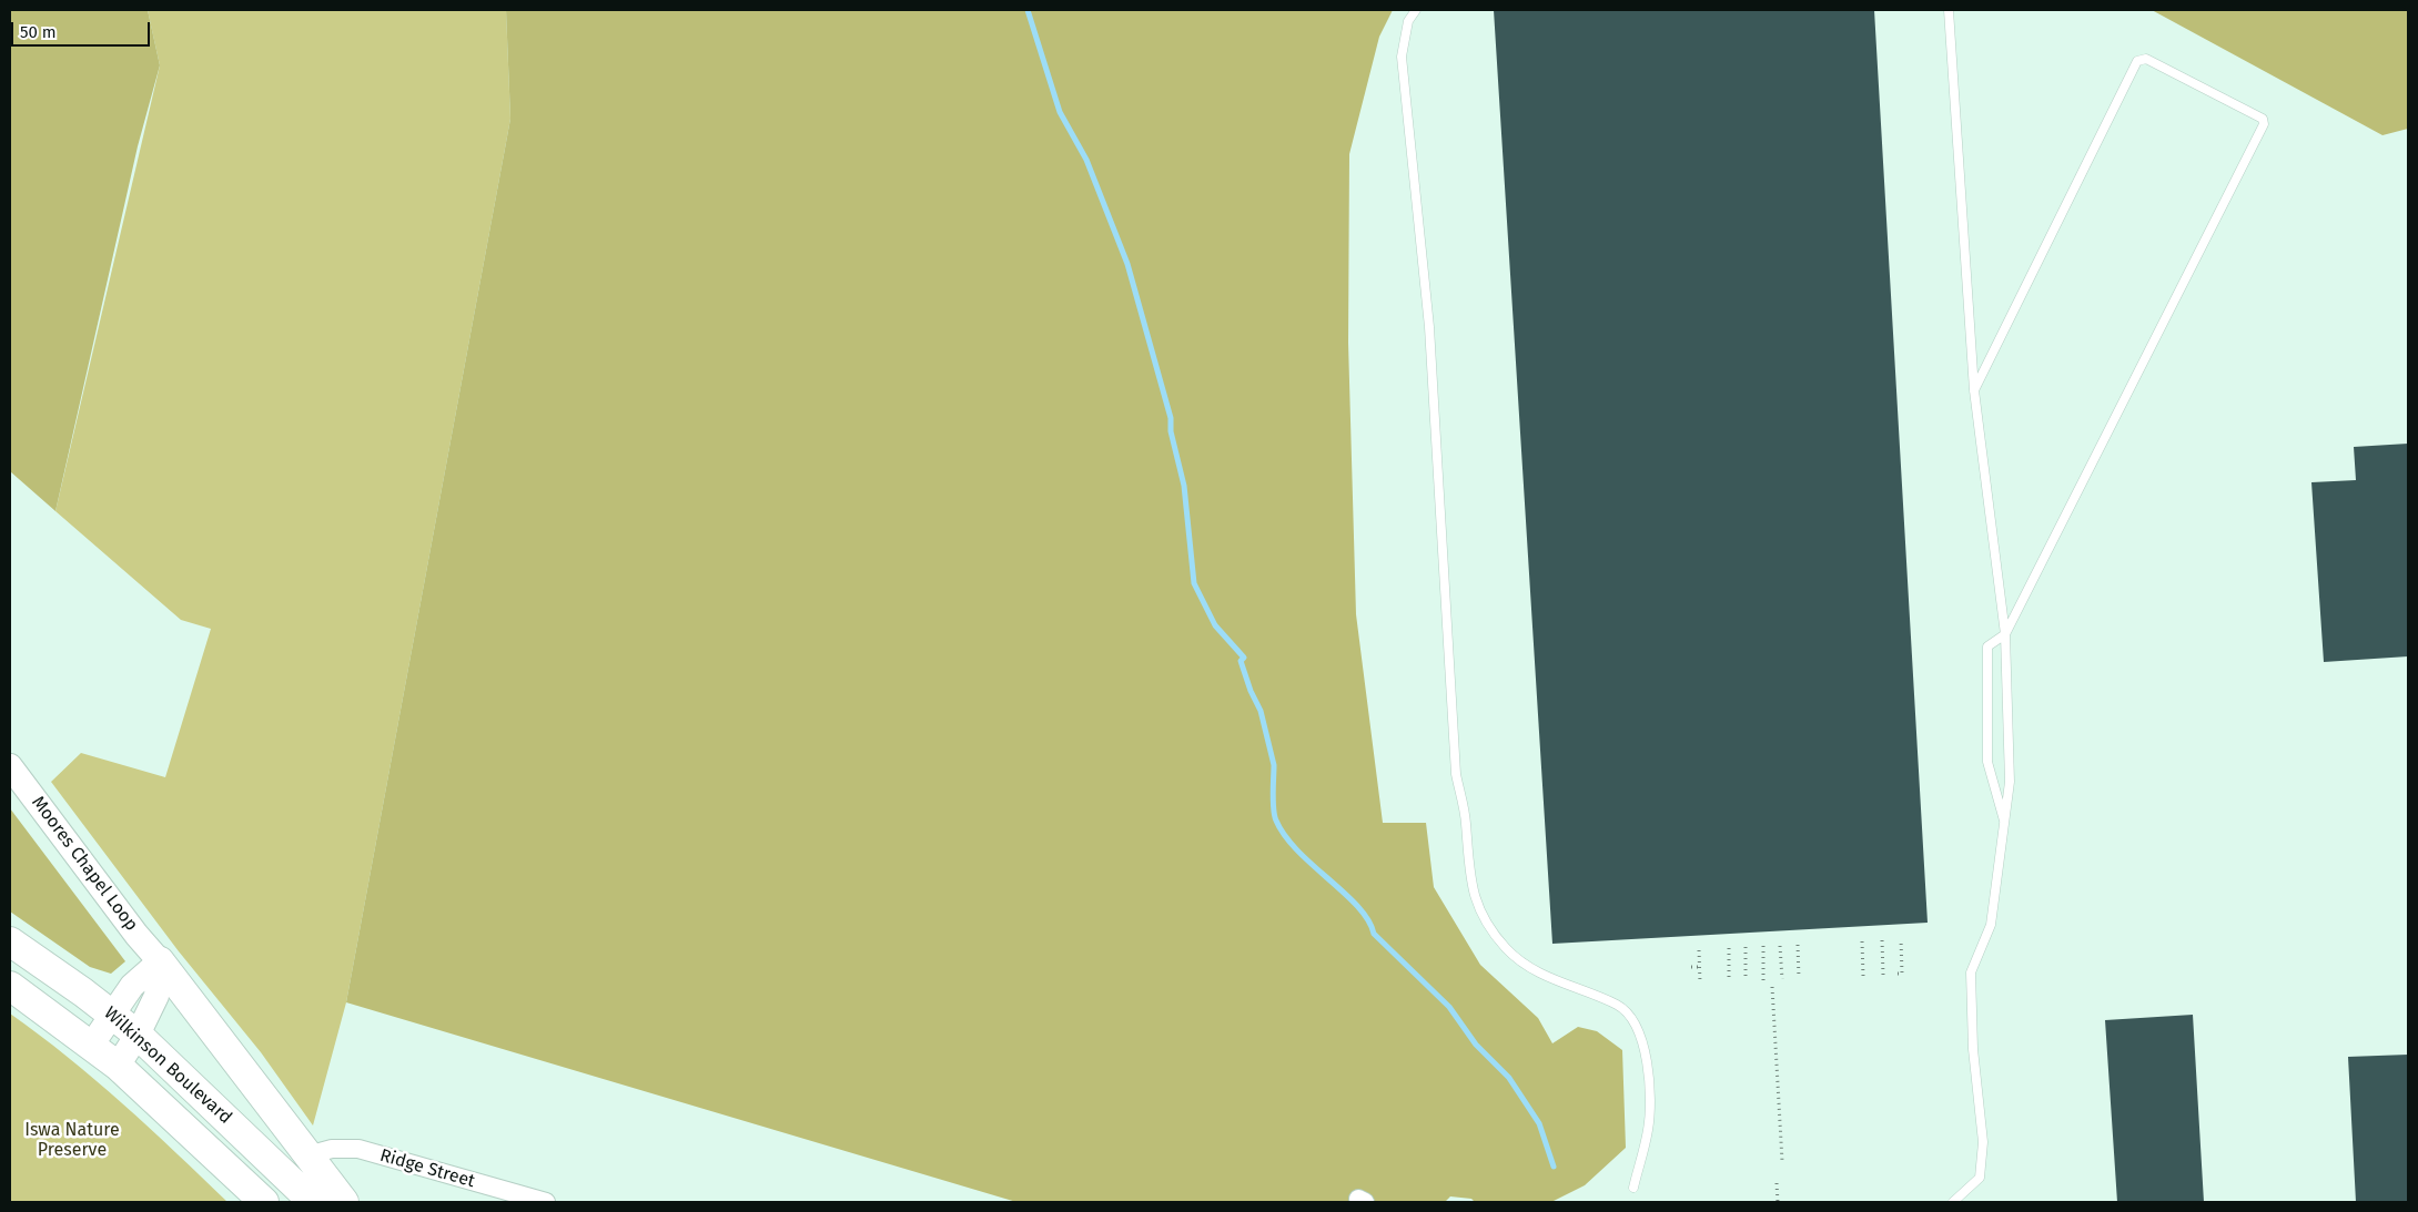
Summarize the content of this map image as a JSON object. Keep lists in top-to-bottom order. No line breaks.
{"streets":{"main road":["Moores Chapel Loop","Wilkinson Boulevard"],"street":["Ridge Street"]},"parks":["Iswa Nature Preserve"],"scale_bar":"50 m"}
